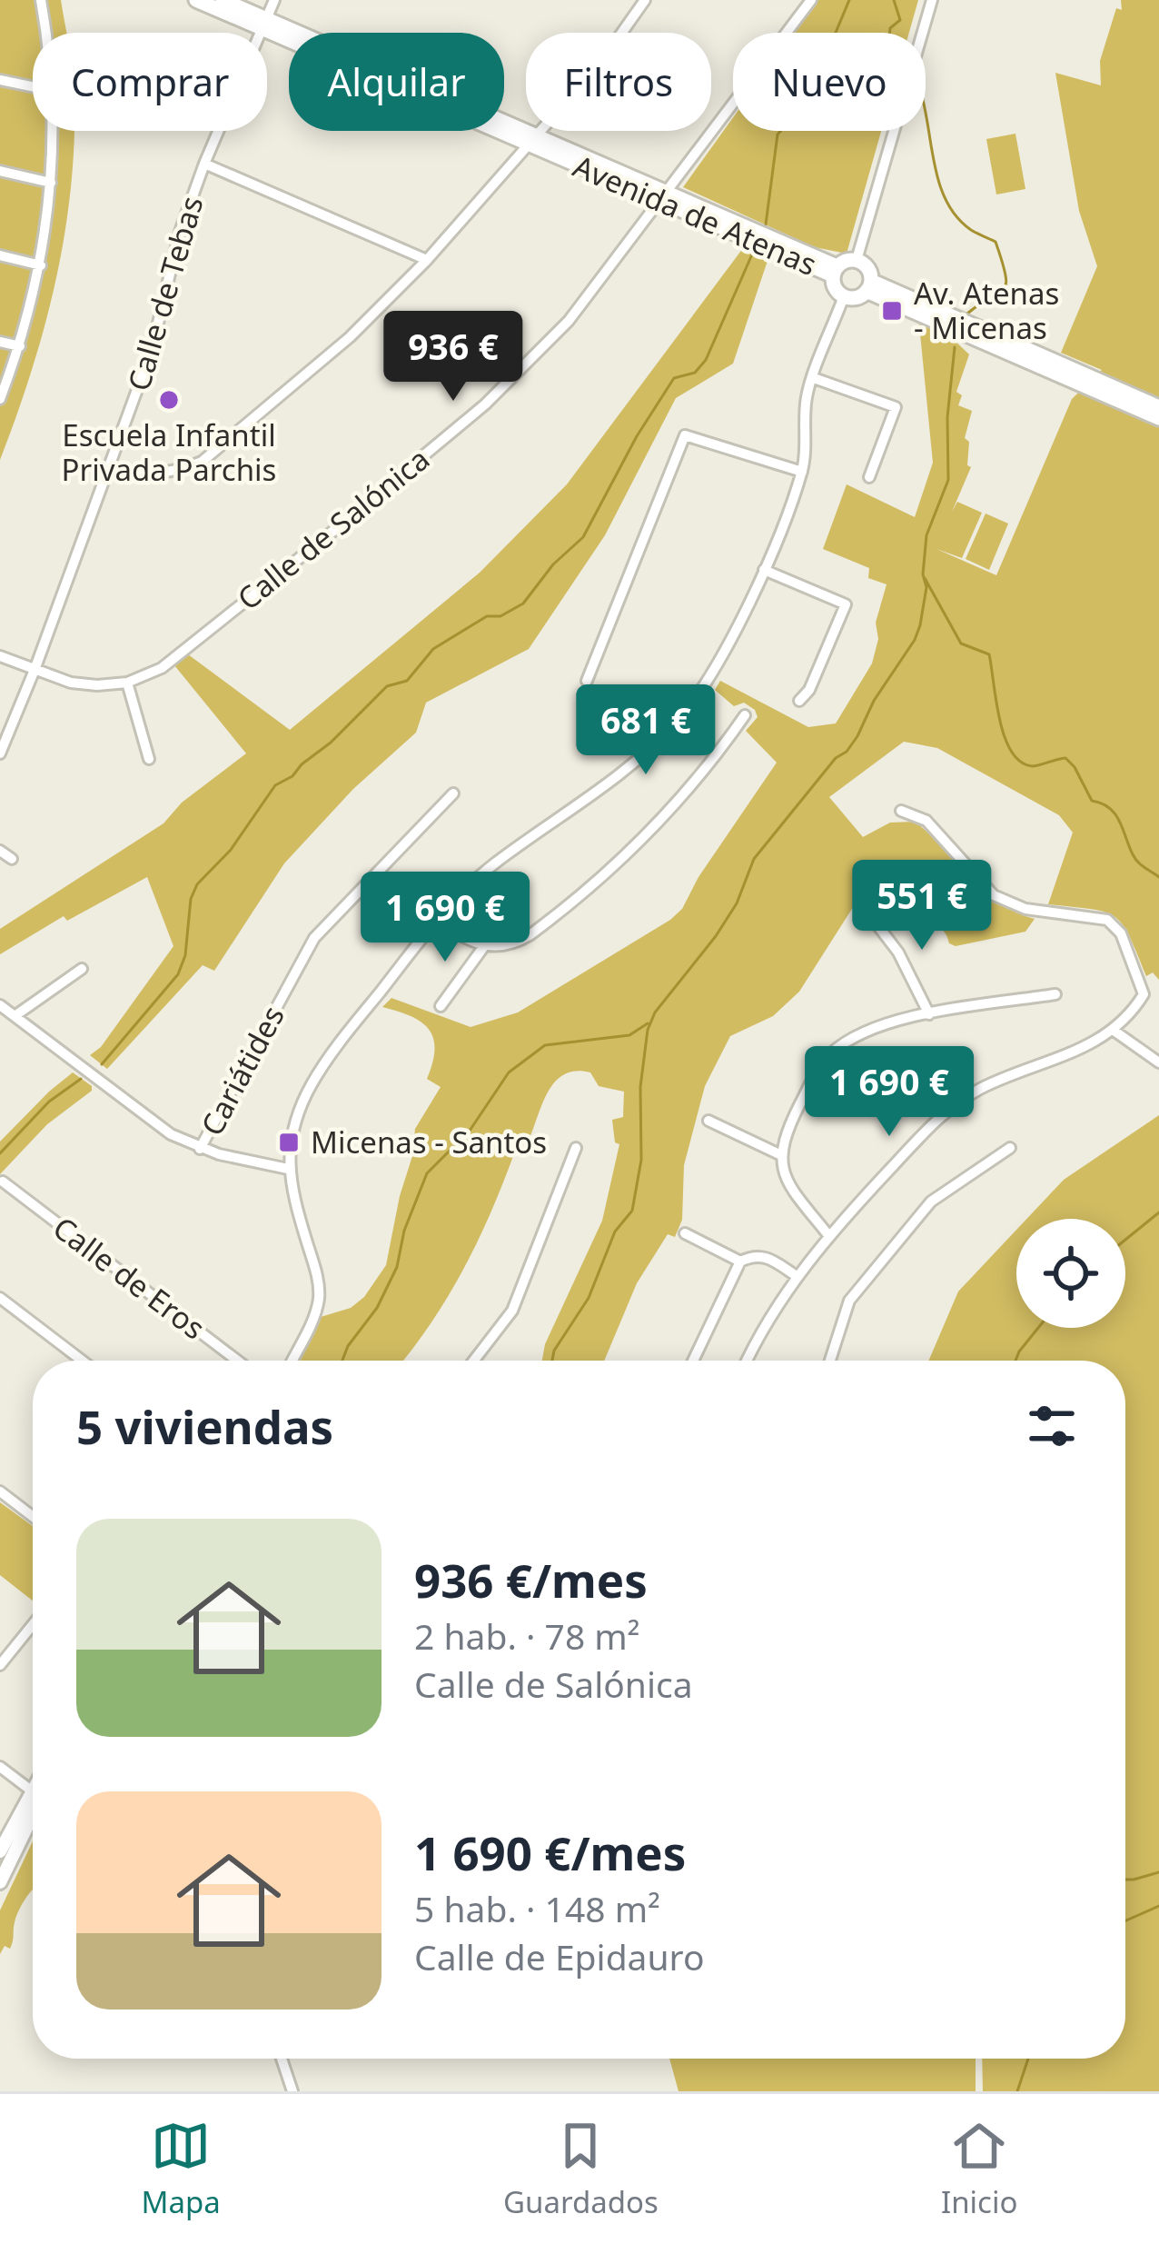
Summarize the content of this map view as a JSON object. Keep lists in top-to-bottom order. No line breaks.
{"streets":{"main road":["Avenida de Atenas"],"street":["Calle de Tebas","Calle de Salónica","Cariátides","Calle de Eros"]},"crossings":[["Avenida de Atenas","Calle de Tebas"],["Avenida de Atenas","Calle de Salónica"],["Calle de Tebas","Calle de Salónica"]],"places":{"transit":["Av. Atenas - Micenas","Micenas - Santos"],"other":["Escuela Infantil Privada Parchis"]},"page":{"chip":["Comprar","Alquilar","Filtros","Nuevo"],"price":["936 €","681 €","551 €","1 690 €","1 690 €"],"heading":"5 viviendas","list":[{"name":"936 €/mes","note":"2 hab. · 78 m² · Calle de Salónica"},{"name":"1 690 €/mes","note":"5 hab. · 148 m² · Calle de Epidauro"}],"tabs":["Mapa","Guardados","Inicio"]}}
